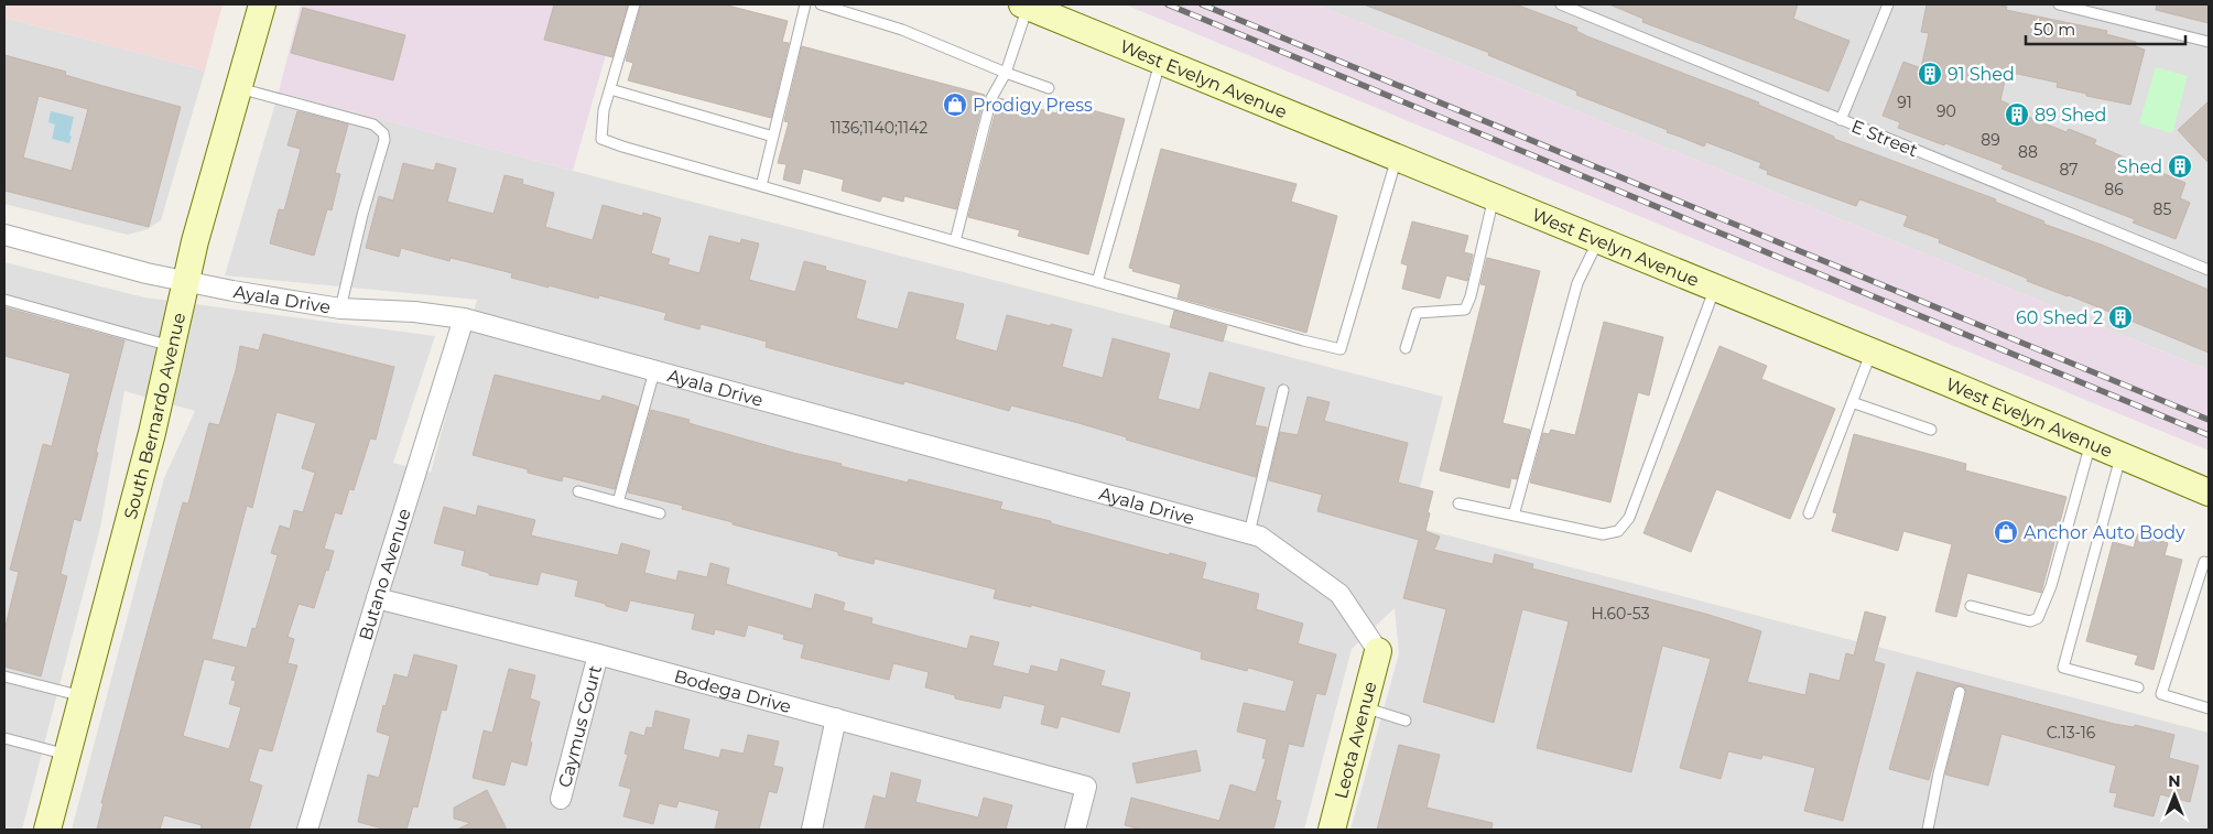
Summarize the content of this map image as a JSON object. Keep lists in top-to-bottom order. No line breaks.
{"streets":{"main road":["West Evelyn Avenue","South Bernardo Avenue","Leota Avenue"],"street":["Ayala Drive","Butano Avenue","Bodega Drive","Caymus Court"],"lane":["E Street"]},"crossings":[["Ayala Drive","South Bernardo Avenue"],["Ayala Drive","Butano Avenue"],["Ayala Drive","Leota Avenue"],["Butano Avenue","Bodega Drive"],["Bodega Drive","Caymus Court"]],"places":{"building":["91 Shed","89 Shed","Shed","60 Shed 2"],"shop":["Prodigy Press","Anchor Auto Body"]},"house_numbers":["91","90","1136;1140;1142","89","88","87","86","85","H.60-53","C.13-16"],"scale_bar":"50 m","north":"top"}
